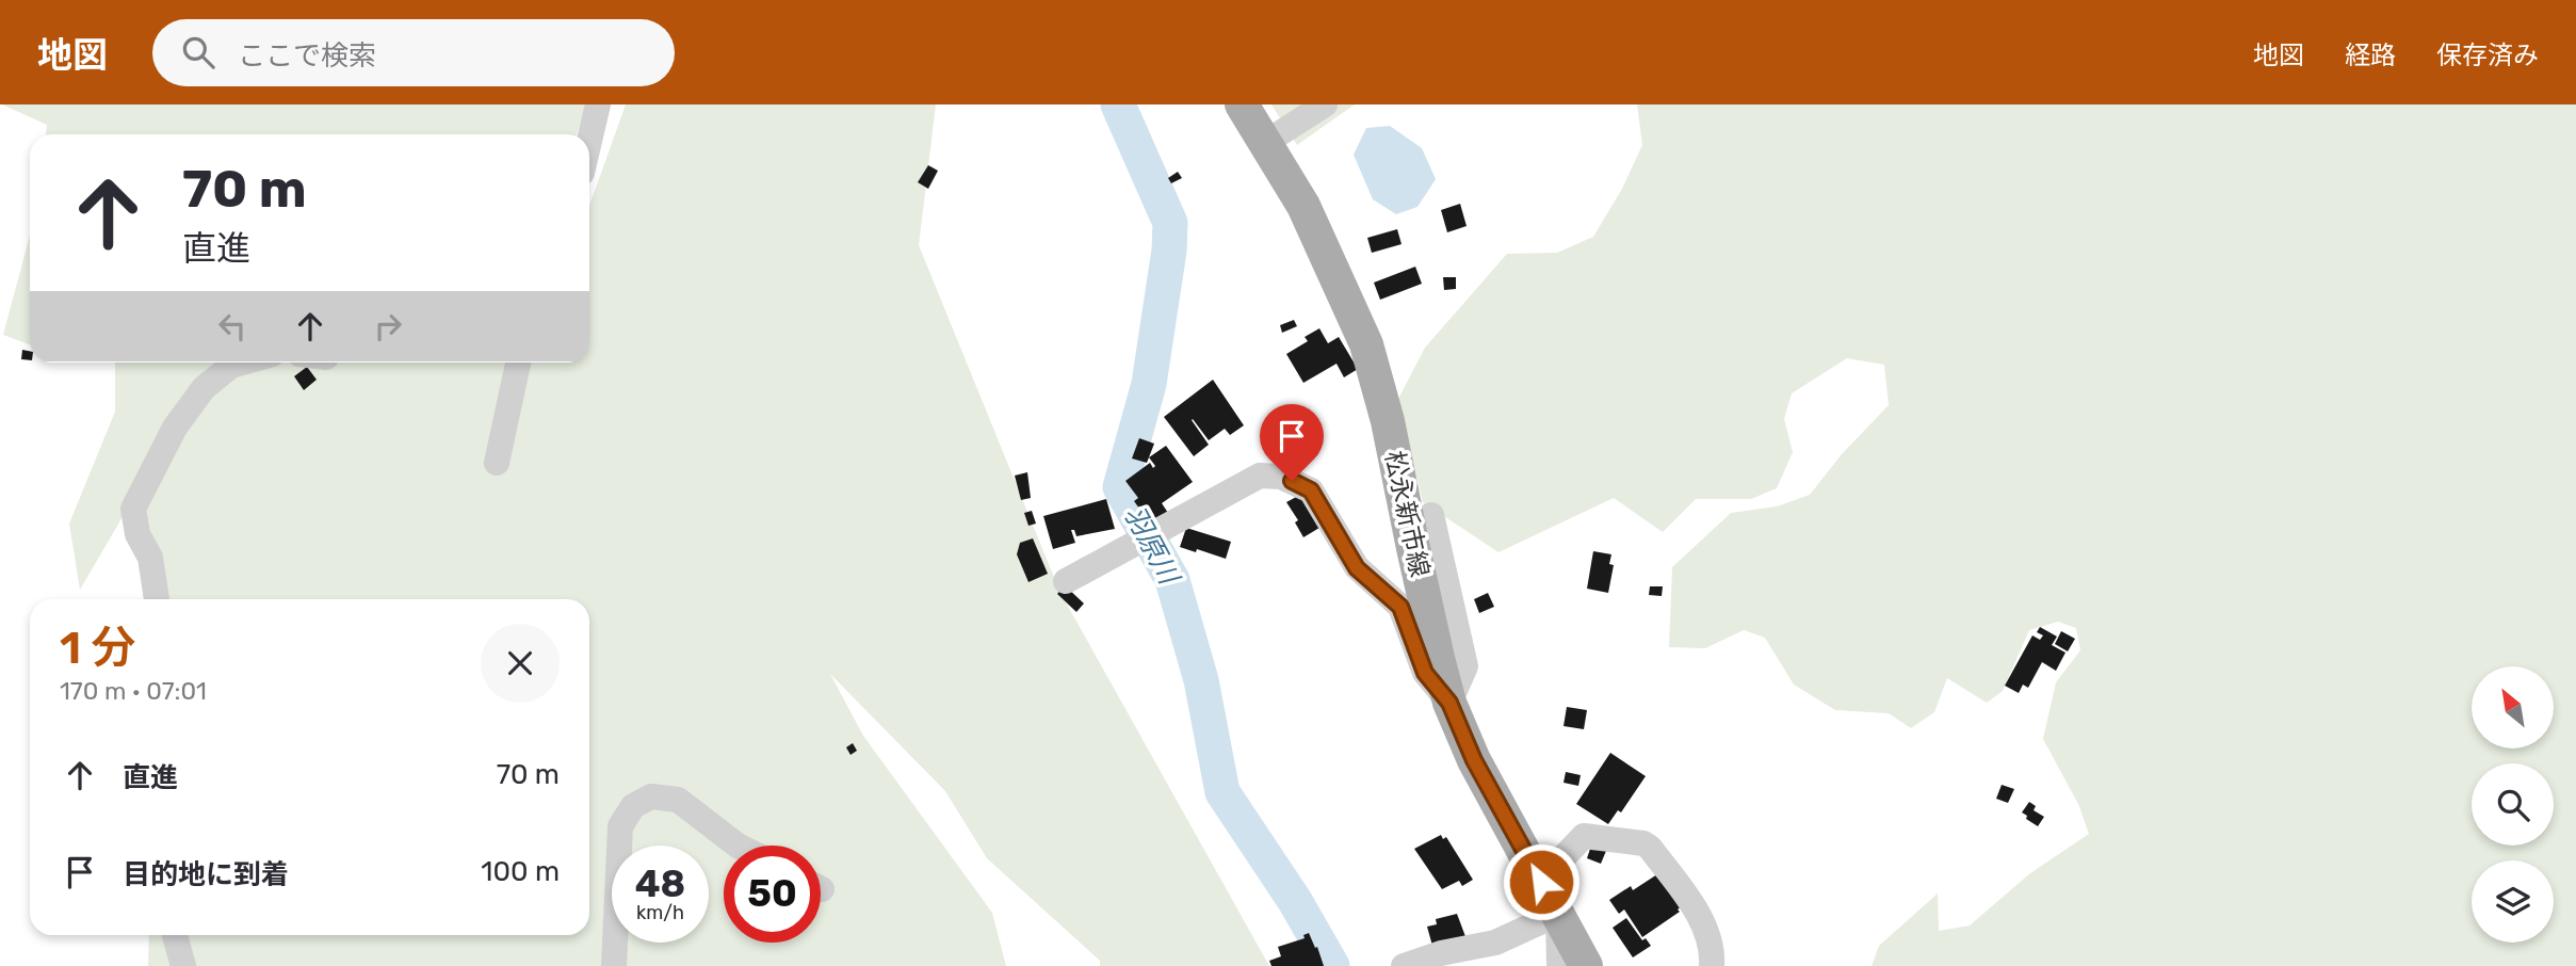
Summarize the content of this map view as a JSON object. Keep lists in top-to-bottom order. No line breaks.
{"streets":{"main road":["松永新市線"]},"water":["羽原川"],"north":"top left","page":{"header":"地図","search":"ここで検索","nav":["地図","経路","保存済み"],"turn":["70 m","直進"],"heading":["1 分","170 m · 07:01"],"list":[{"name":"直進","value":"70 m"},{"name":"目的地に到着","value":"100 m"}],"speed":"48 km/h","limit":"50"}}
